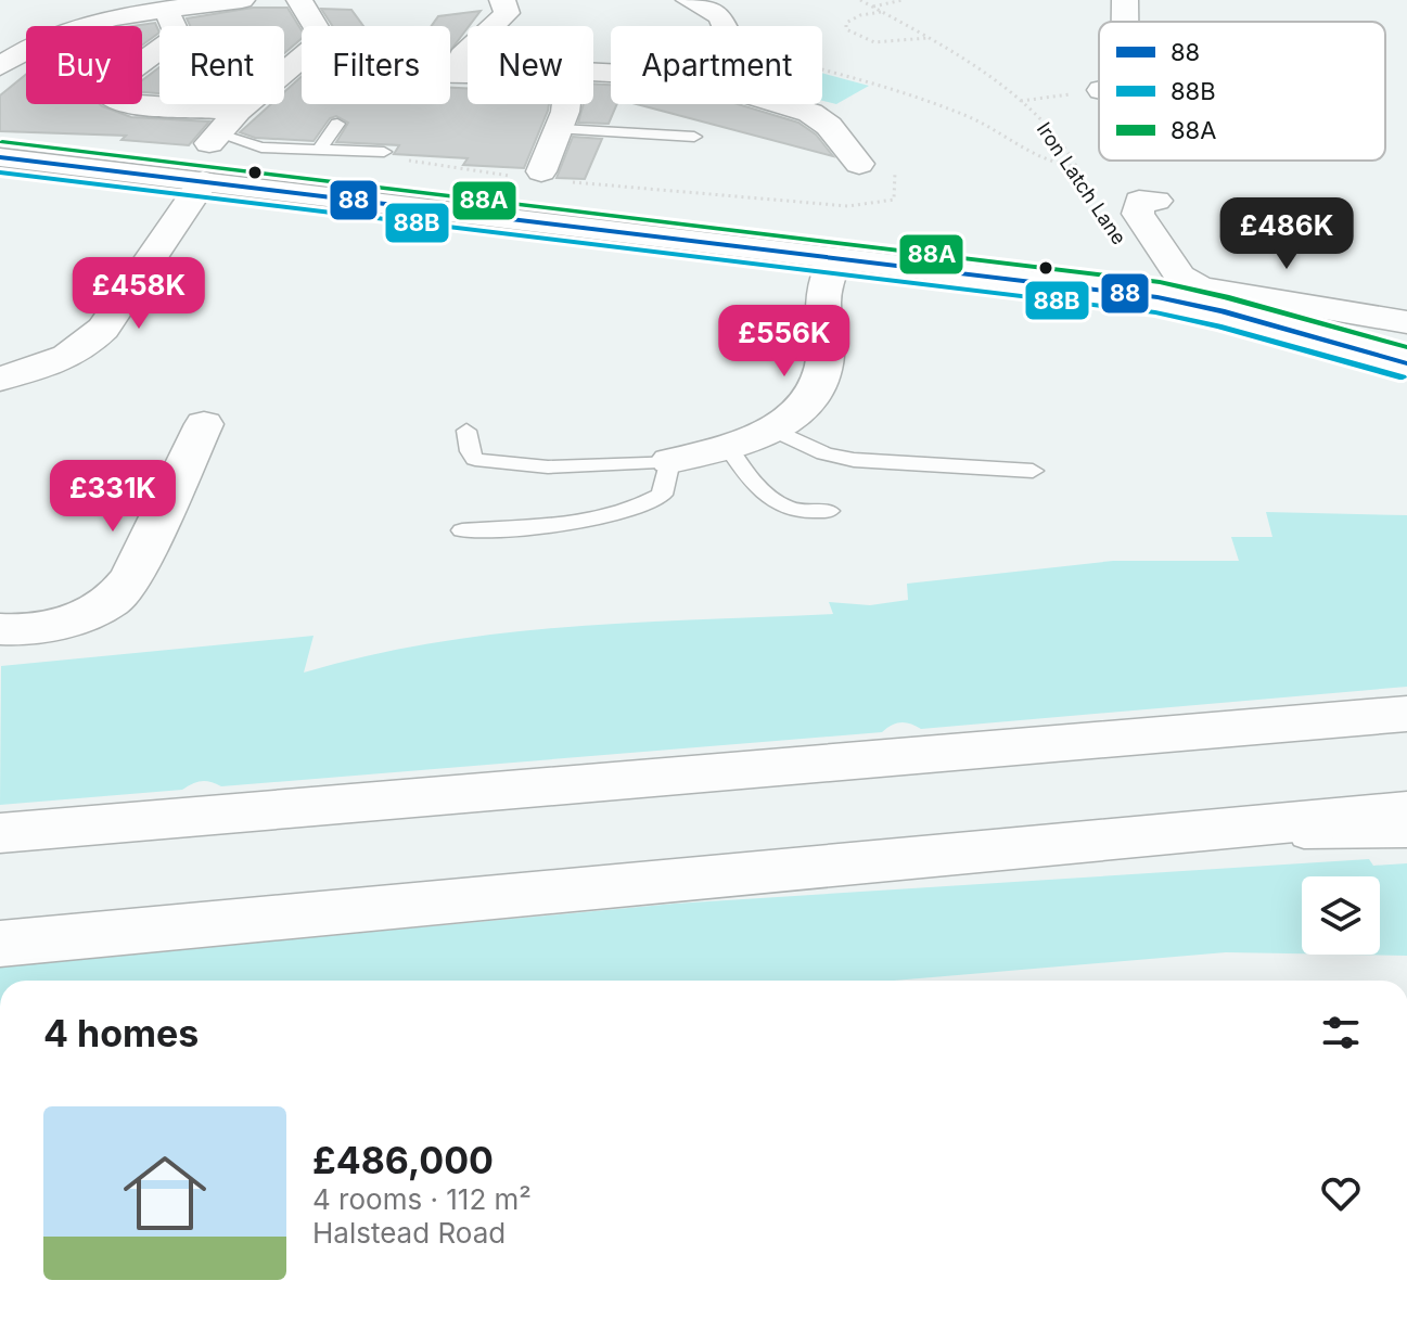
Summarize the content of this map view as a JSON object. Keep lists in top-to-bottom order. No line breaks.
{"streets":{"path":["Iron Latch Lane"]},"lines":["transit line 88A","transit line 88","transit line 88B"],"legend":["88","88B","88A"],"page":{"chip":["Buy","Rent","Filters","New","Apartment"],"price":["£486K","£458K","£556K","£331K"],"heading":"4 homes","list":[{"name":"£486,000","note":"4 rooms · 112 m² · Halstead Road"}]}}
